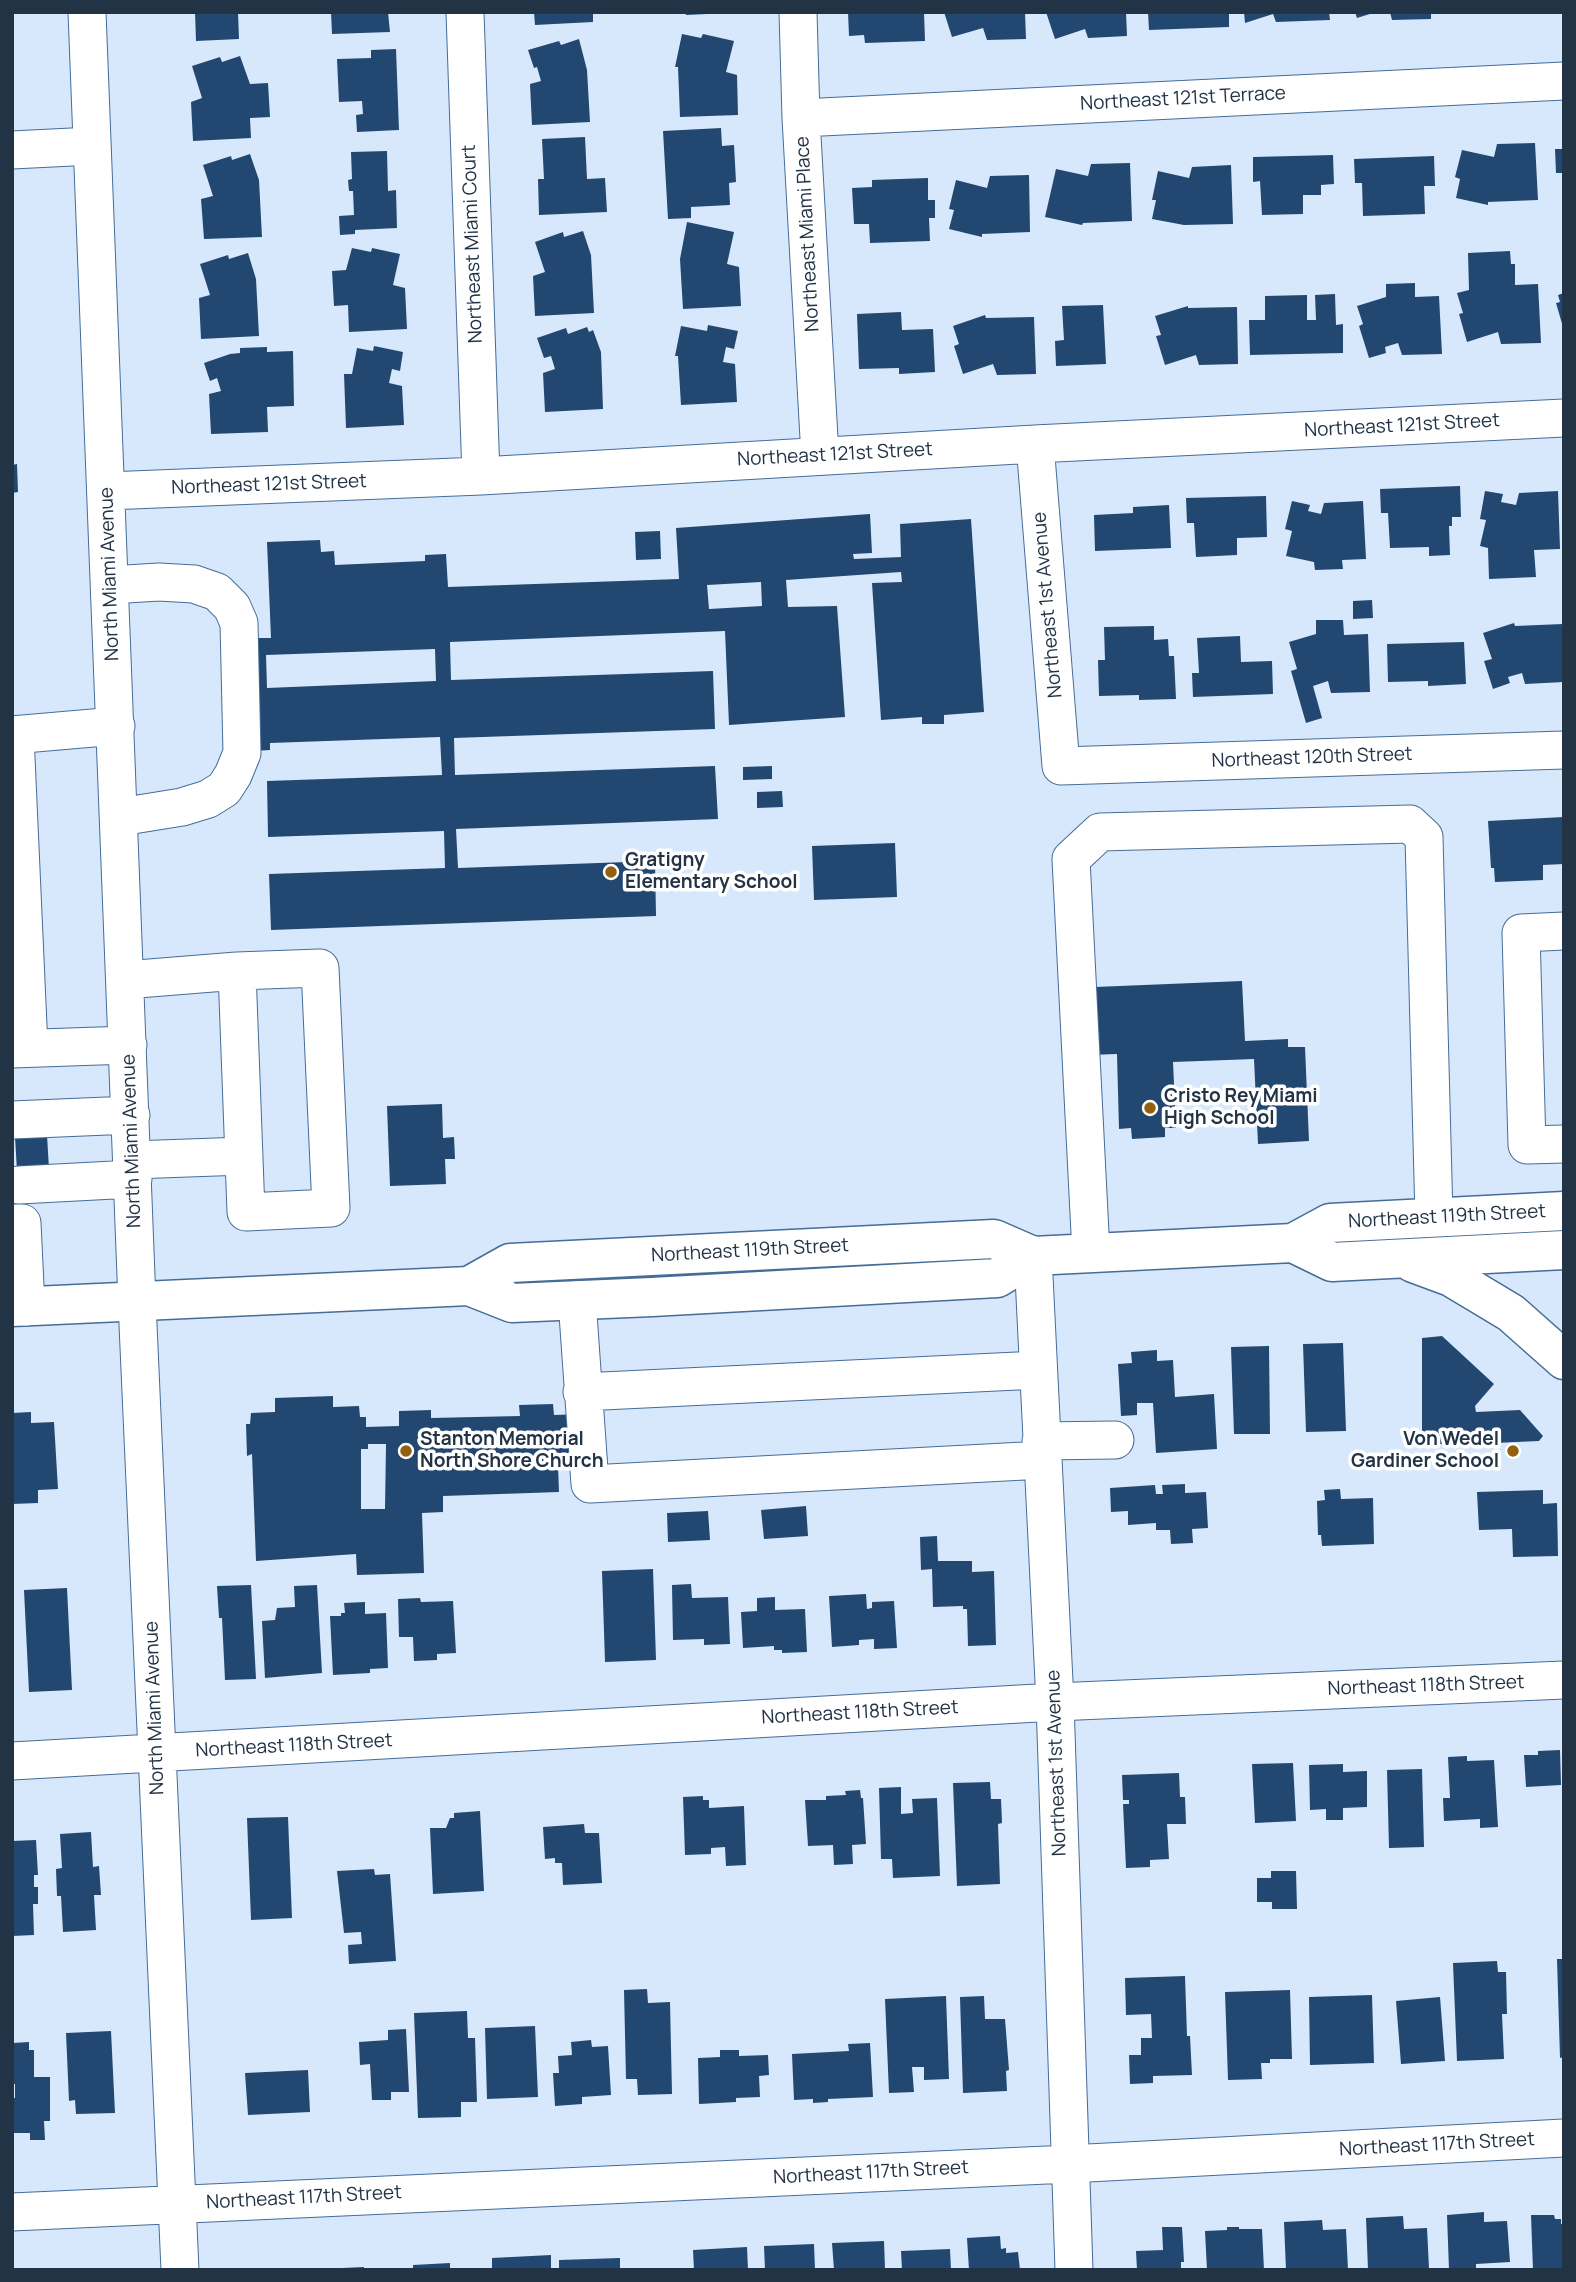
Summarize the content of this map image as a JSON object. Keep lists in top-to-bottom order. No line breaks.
{"streets":{"main road":["Northeast 119th Street"],"street":["Northeast 121st Terrace","Northeast Miami Place","Northeast Miami Court","Northeast 121st Street","North Miami Avenue","Northeast 1st Avenue","Northeast 120th Street","Northeast 118th Street","Northeast 117th Street"]},"crossings":[["Northeast 121st Terrace","Northeast Miami Place"],["Northeast Miami Place","Northeast 121st Street"],["Northeast Miami Court","Northeast 121st Street"],["Northeast 121st Street","North Miami Avenue"],["Northeast 121st Street","Northeast 1st Avenue"],["North Miami Avenue","Northeast 119th Street"],["North Miami Avenue","Northeast 118th Street"],["North Miami Avenue","Northeast 117th Street"],["Northeast 1st Avenue","Northeast 120th Street"],["Northeast 1st Avenue","Northeast 119th Street"],["Northeast 1st Avenue","Northeast 118th Street"],["Northeast 1st Avenue","Northeast 117th Street"]],"places":["Gratigny Elementary School","Cristo Rey Miami High School","Stanton Memorial North Shore Church","Von Wedel Gardiner School"]}
